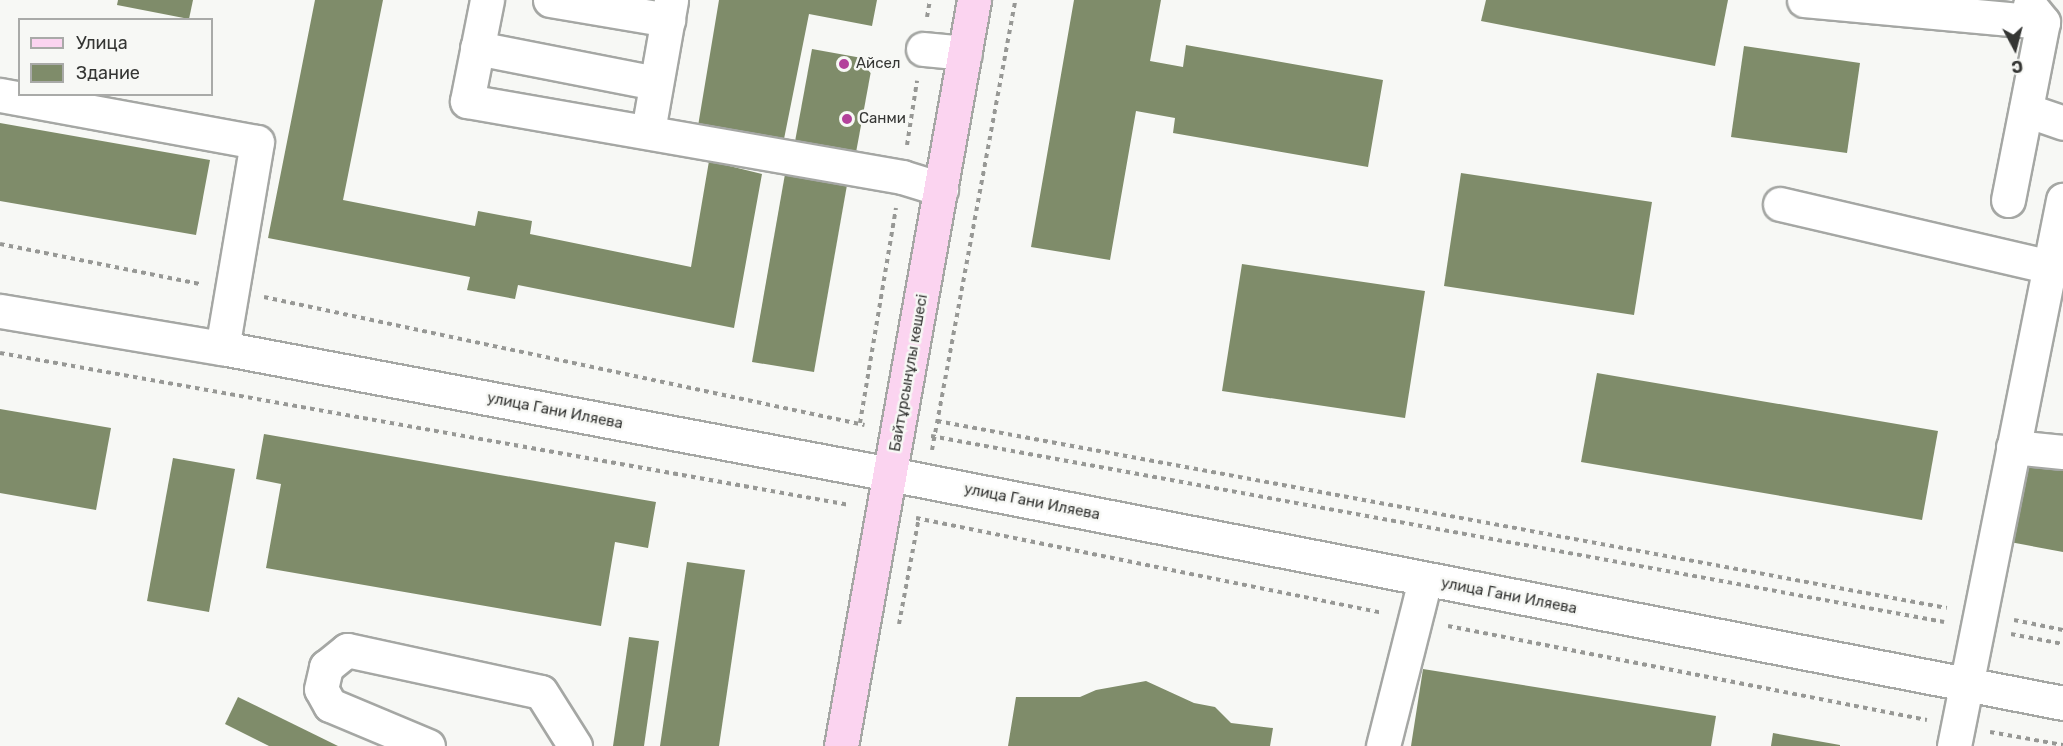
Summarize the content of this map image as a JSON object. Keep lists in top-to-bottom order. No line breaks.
{"streets":{"main road":["Байтұрсынұлы көшесі"],"street":["улица Гани Иляева"]},"crossings":[["Байтұрсынұлы көшесі","улица Гани Иляева"]],"places":["Айсел","Санми"],"legend":["Улица","Здание"],"north":"bottom"}
